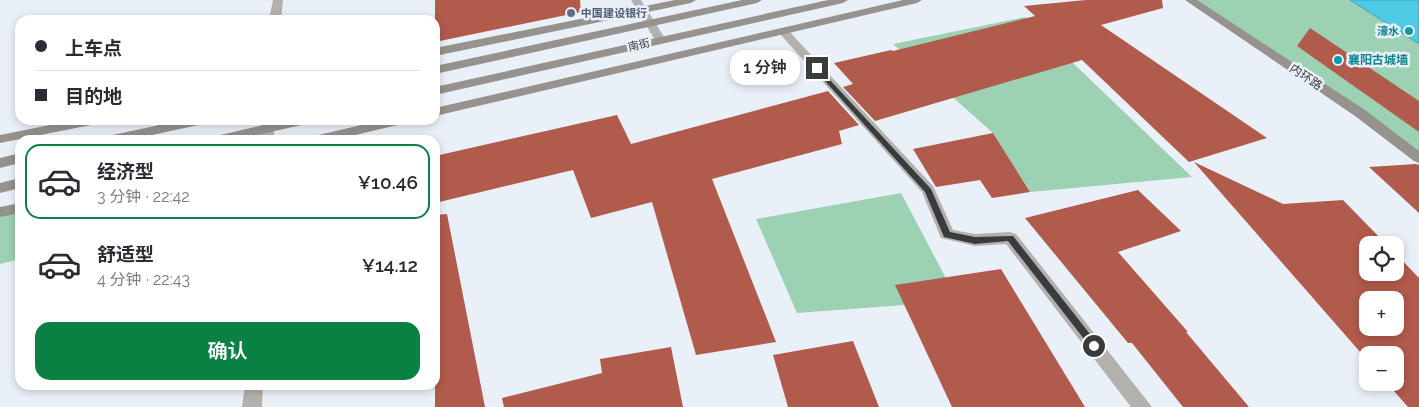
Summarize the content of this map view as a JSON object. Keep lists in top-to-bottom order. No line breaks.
{"streets":{"street":["南街","内环路"]},"places":["中国建设银行","濠水","襄阳古城墙"],"page":{"banner":["上车点","目的地"],"bubble":"1 分钟","list":[{"name":"经济型","note":"3 分钟 · 22:42","value":"¥10.46"},{"name":"舒适型","note":"4 分钟 · 22:43","value":"¥14.12"}],"map_buttons":["+","−"],"buttons":"确认"}}
